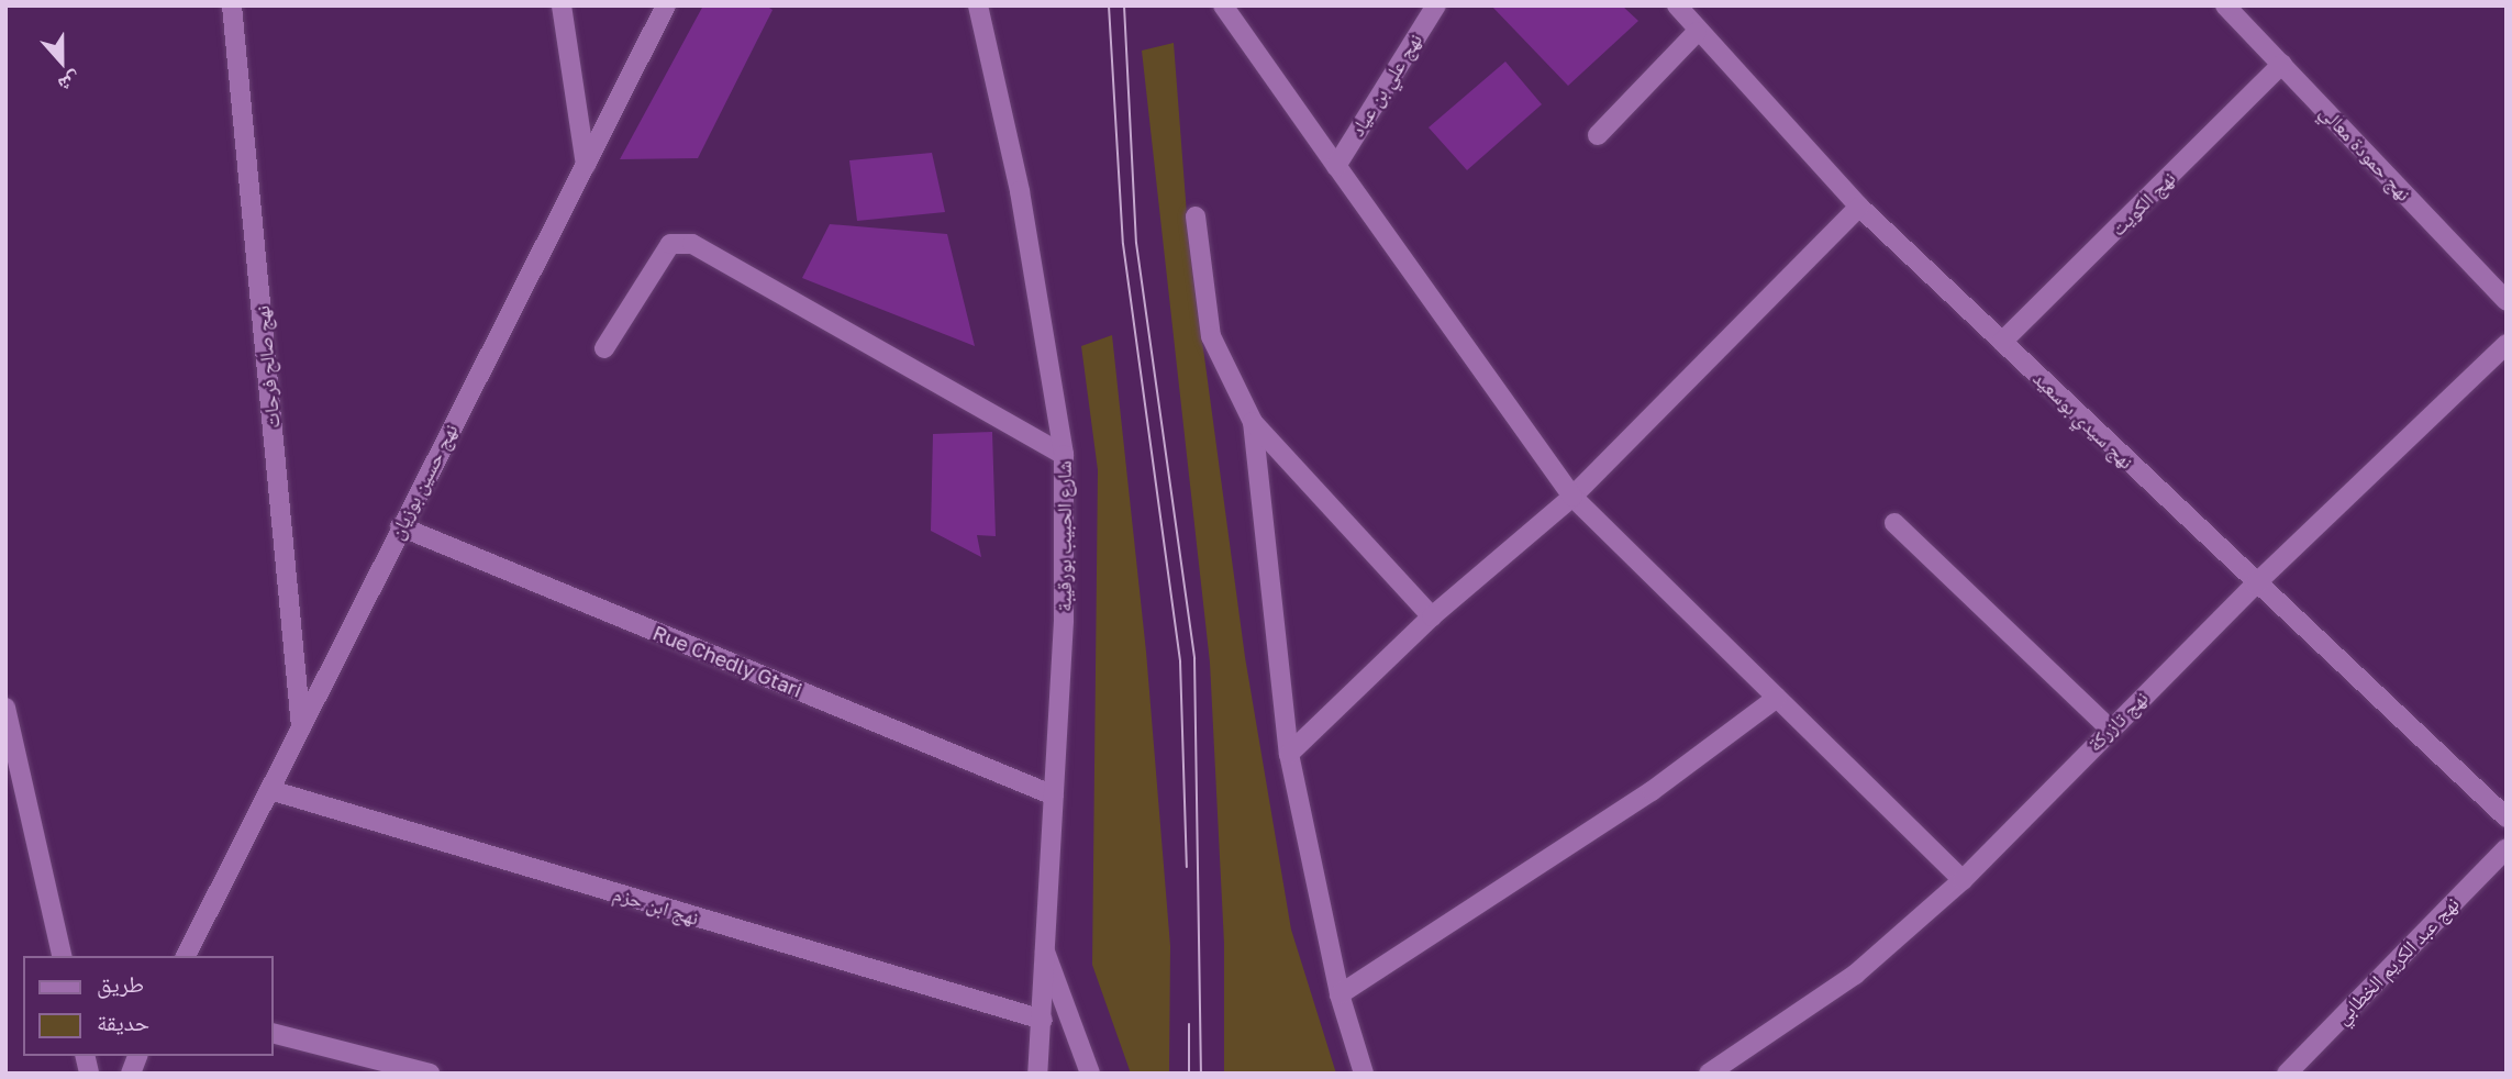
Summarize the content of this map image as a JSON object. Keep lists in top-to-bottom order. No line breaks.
{"streets":{"street":["نهج علي بن عياد","نهج حمودة معالي","نهج الكويت","نهج صالح فرحات","نهج سيدي بوسعيد","نهج حسين بوزيان","شارع الحبيب بورقيبة","Rue Chedly Gtari","نهج تازركة","نهج ابن حزم","نهج عبد الكريم الخطابي"]},"crossings":[["نهج حمودة معالي","نهج الكويت"],["نهج الكويت","نهج سيدي بوسعيد"],["نهج صالح فرحات","نهج حسين بوزيان"],["نهج سيدي بوسعيد","نهج تازركة"],["نهج حسين بوزيان","Rue Chedly Gtari"],["نهج حسين بوزيان","نهج ابن حزم"],["شارع الحبيب بورقيبة","Rue Chedly Gtari"],["شارع الحبيب بورقيبة","نهج ابن حزم"]],"legend":["طريق","حديقة"],"north":"bottom"}
